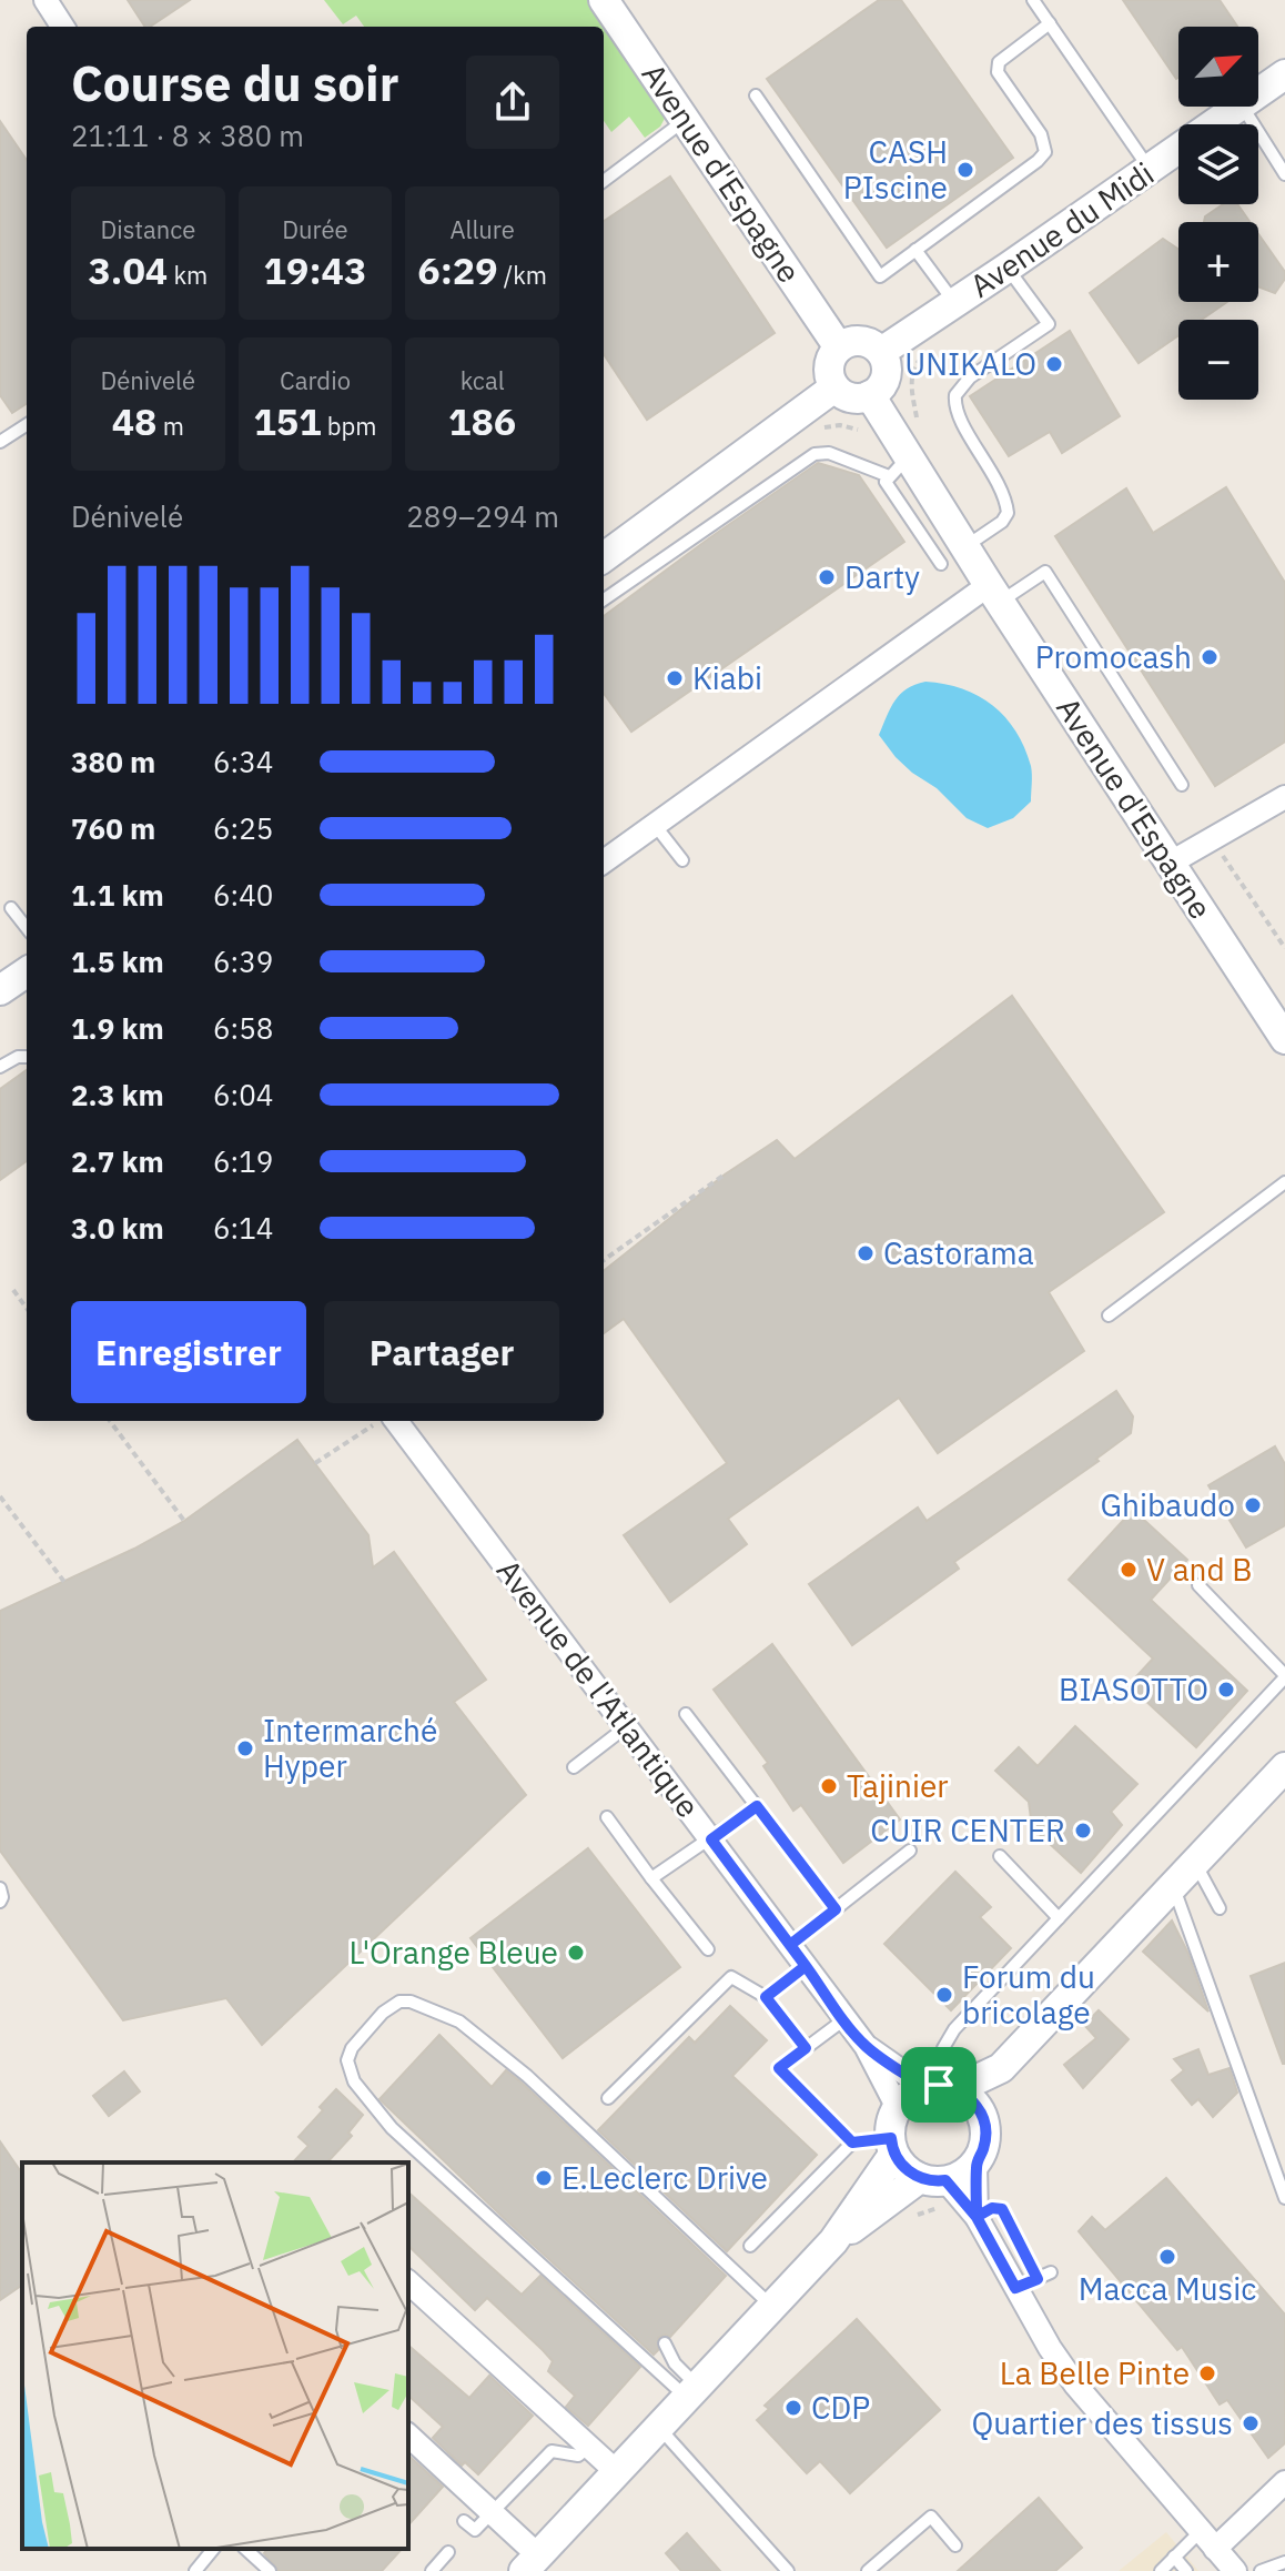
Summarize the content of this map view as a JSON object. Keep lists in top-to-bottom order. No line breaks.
{"streets":{"street":["Avenue d'Espagne","Avenue du Midi","Avenue de l'Atlantique"]},"crossings":[["Avenue d'Espagne","Avenue du Midi"]],"places":["CASH PIscine","UNIKALO","Darty","Promocash","Kiabi","Castorama","Ghibaudo","V and B","BIASOTTO","Intermarché Hyper","Tajinier","CUIR CENTER","L'Orange Bleue","Forum du bricolage","E.Leclerc Drive","Macca Music","La Belle Pinte","CDP","Quartier des tissus"],"north":"top right","page":{"map_buttons":["+","−"],"heading":["Course du soir","21:11 · 8 × 380 m"],"stats":[["Distance","3.04 km"],["Durée","19:43"],["Allure","6:29 /km"],["Dénivelé","48 m"],["Cardio","151 bpm"],["kcal","186"]],"chart":["Dénivelé","289–294 m"],"list":[{"name":"380 m","note":"6:34"},{"name":"760 m","note":"6:25"},{"name":"1.1 km","note":"6:40"},{"name":"1.5 km","note":"6:39"},{"name":"1.9 km","note":"6:58"},{"name":"2.3 km","note":"6:04"},{"name":"2.7 km","note":"6:19"},{"name":"3.0 km","note":"6:14"}],"buttons":["Enregistrer","Partager"]}}
